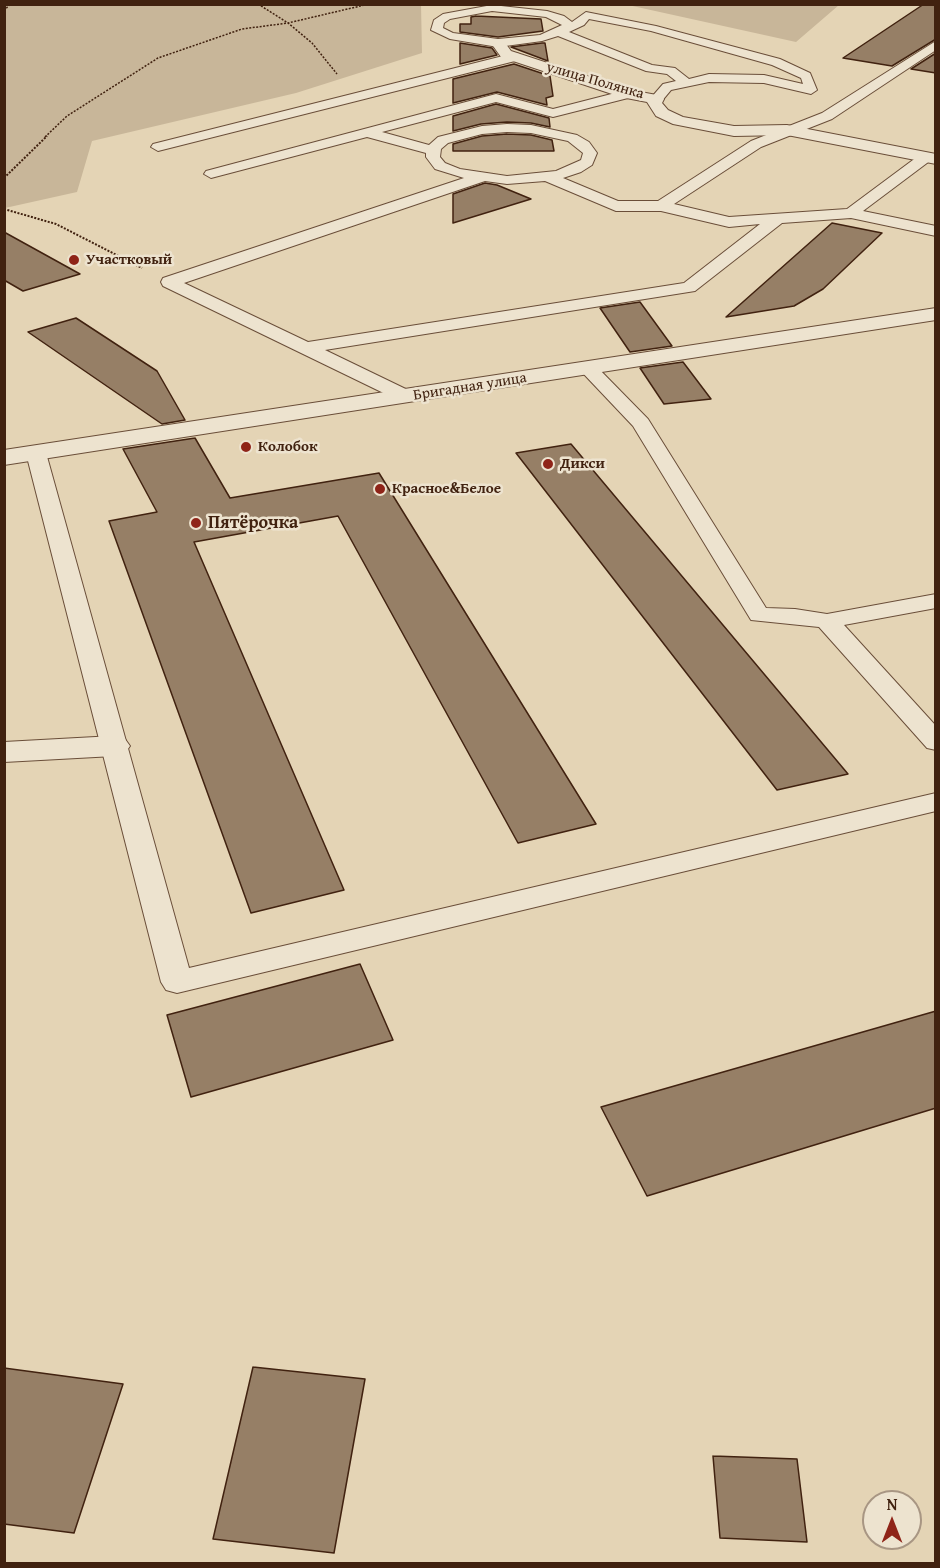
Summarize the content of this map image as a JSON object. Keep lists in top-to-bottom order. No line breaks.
{"streets":{"street":["улица Полянка","Бригадная улица"]},"places":["Участковый","Колобок","Дикси","Красное&Белое","Пятёрочка"],"north":"top"}
